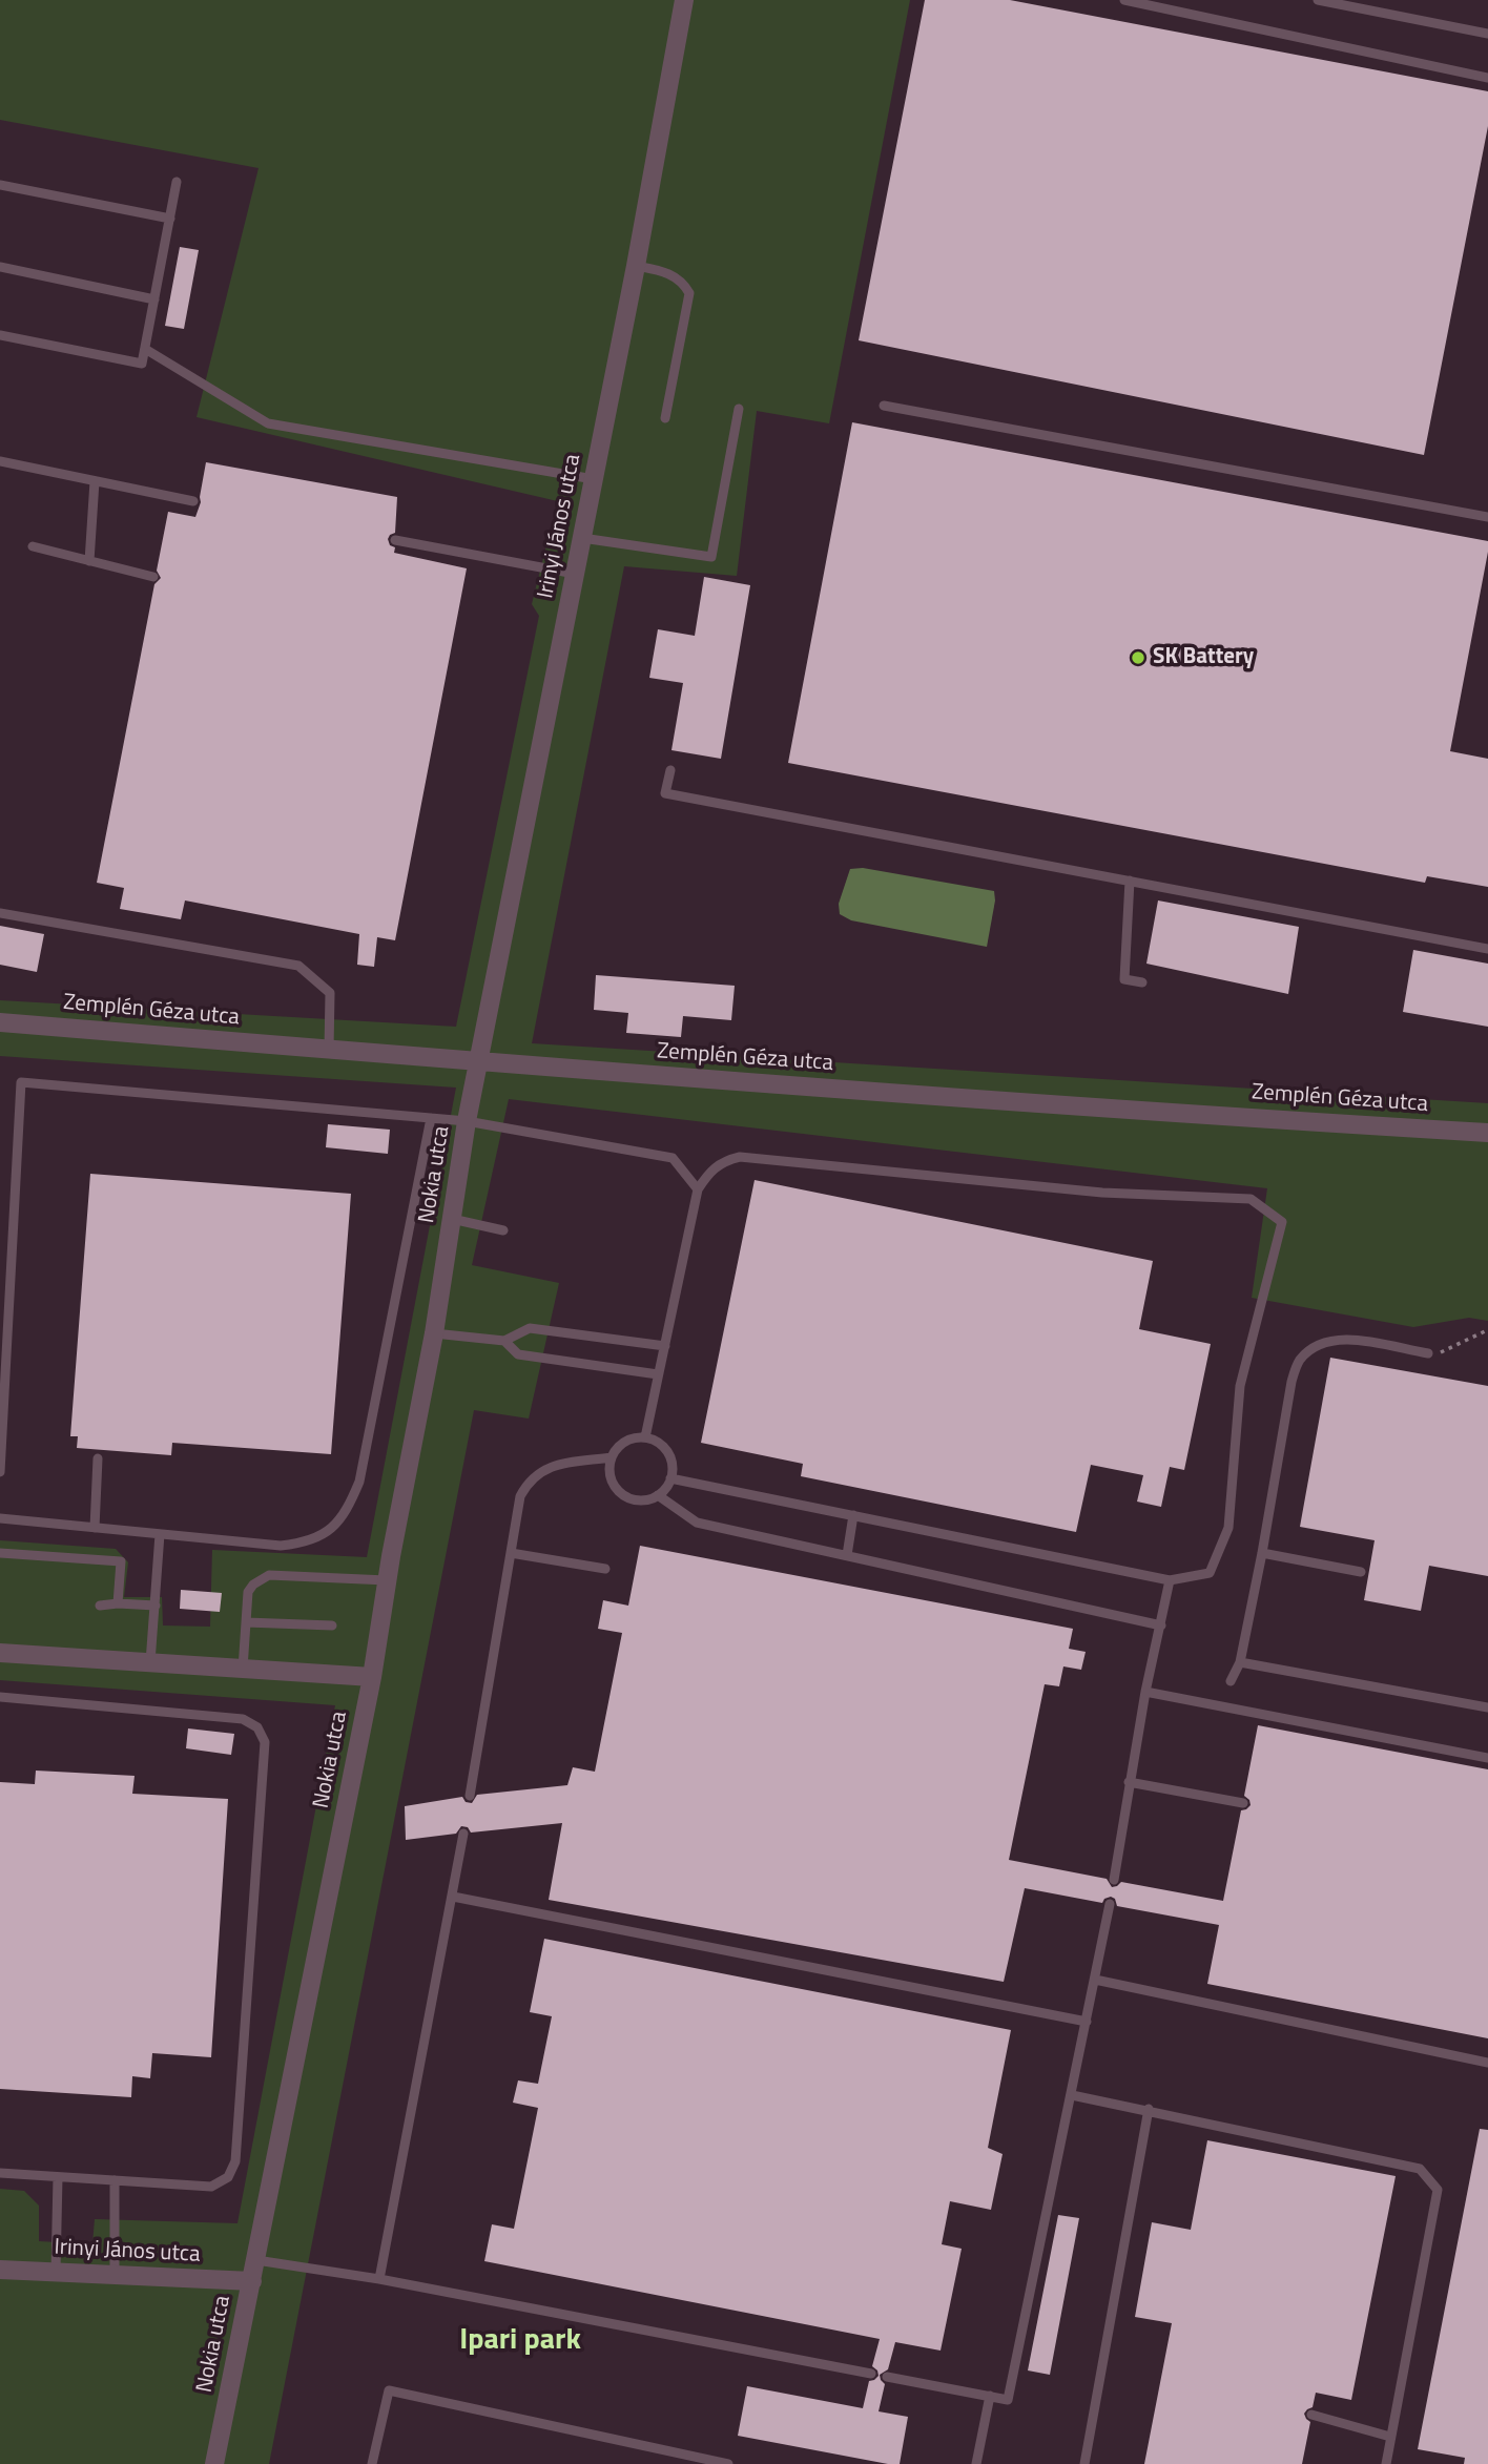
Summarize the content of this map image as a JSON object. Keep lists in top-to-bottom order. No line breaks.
{"streets":{"street":["Irinyi János utca","Zemplén Géza utca","Nokia utca"]},"crossings":[["Irinyi János utca","Zemplén Géza utca"],["Irinyi János utca","Nokia utca"],["Zemplén Géza utca","Nokia utca"]],"districts":["Ipari park"],"places":["SK Battery"]}
